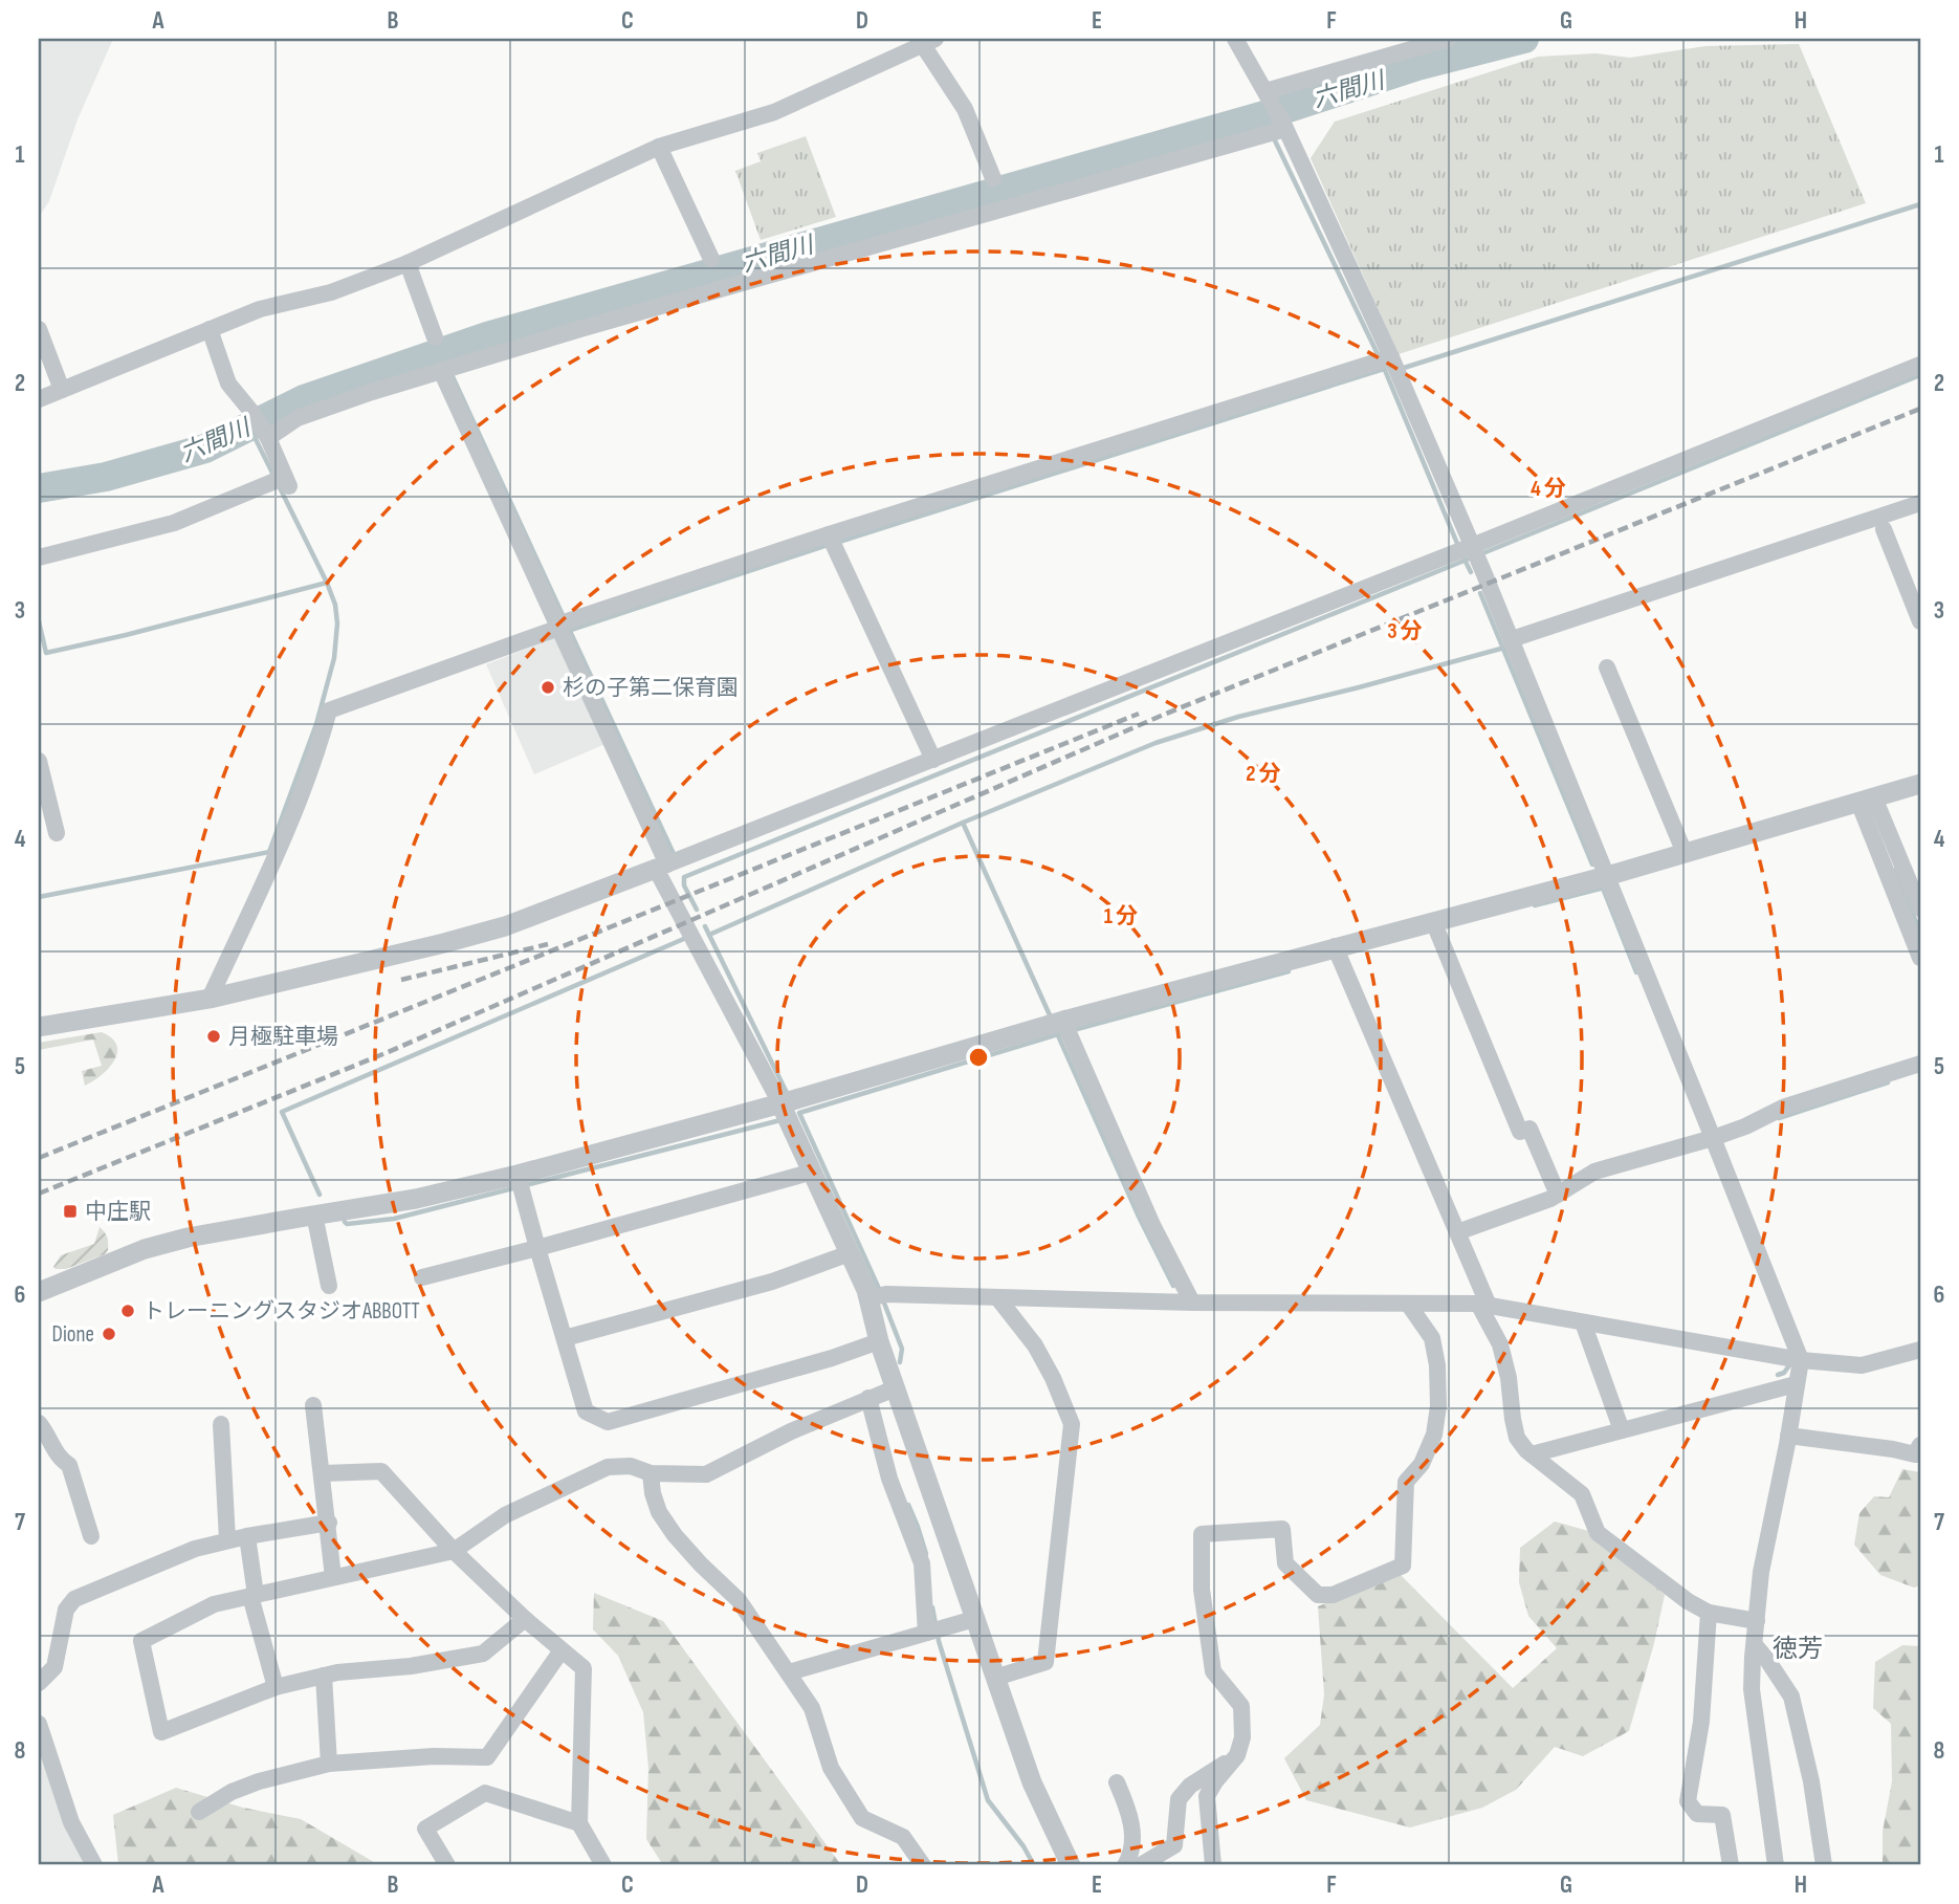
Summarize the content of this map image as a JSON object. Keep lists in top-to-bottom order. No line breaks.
{"districts":["徳芳"],"water":["六間川"],"places":{"other":["杉の子第二保育園","月極駐車場","トレーニングスタジオABBOTT","Dione"],"transit":["中庄駅"]},"grid":{"columns":["A","B","C","D","E","F","G","H"],"rows":["1","2","3","4","5","6","7","8"]},"rings":["4 分","3 分","2 分","1 分"]}
